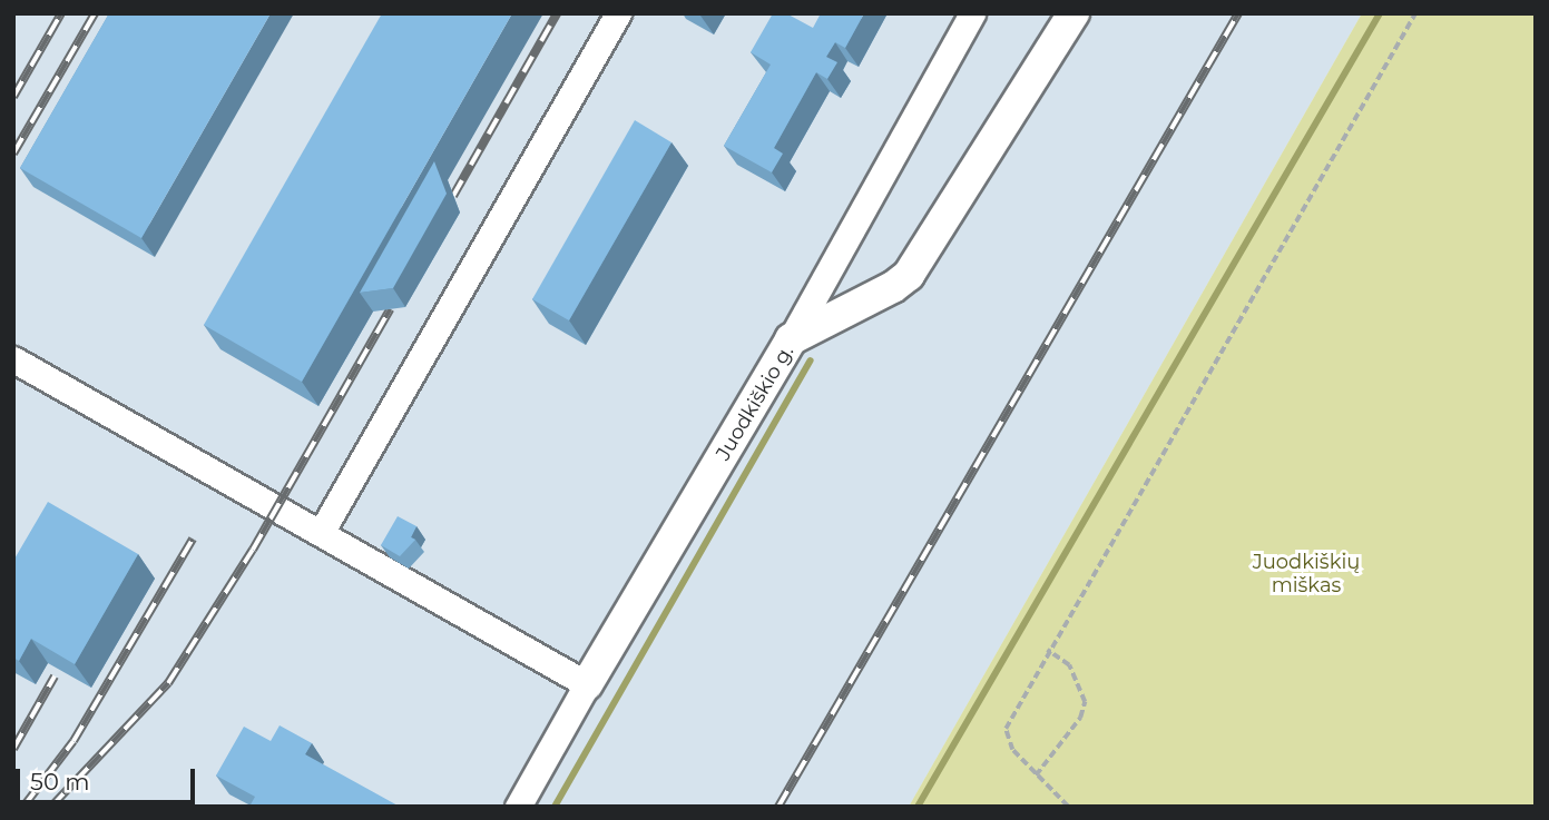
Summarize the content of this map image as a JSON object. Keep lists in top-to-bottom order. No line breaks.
{"streets":{"street":["Juodkiškio g."]},"parks":["Juodkiškių miškas"],"scale_bar":"50 m"}
